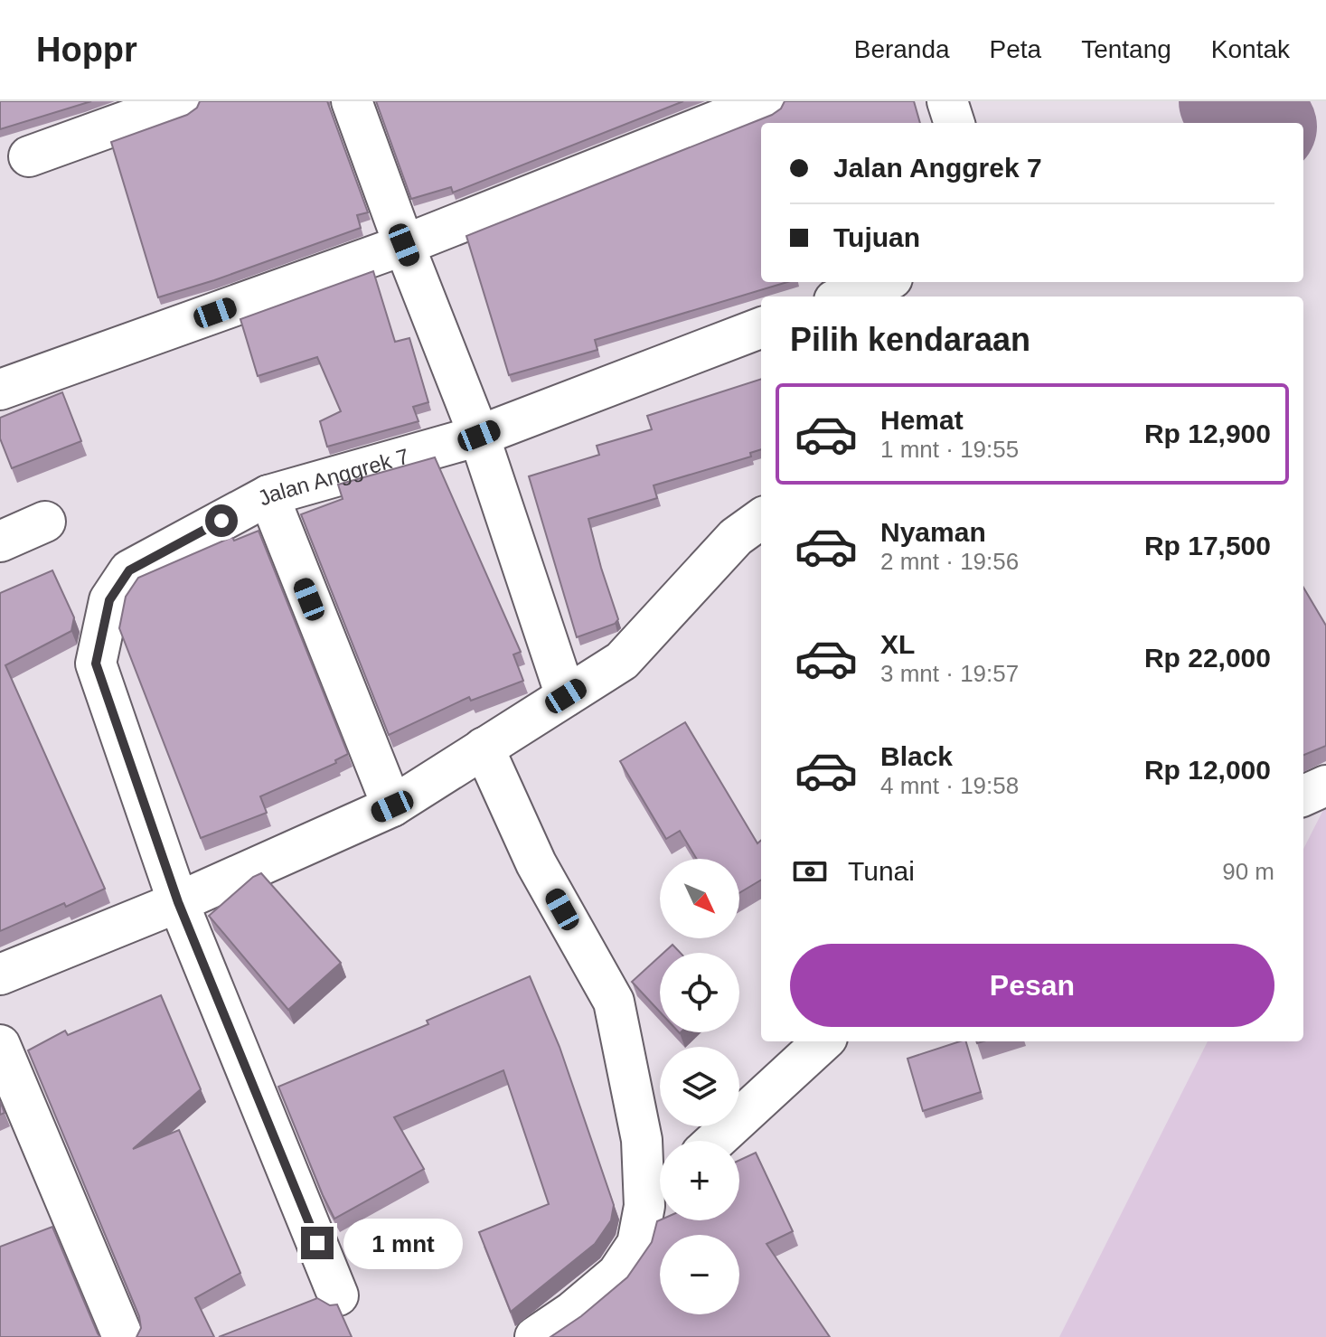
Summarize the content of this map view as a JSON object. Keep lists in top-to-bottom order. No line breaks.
{"streets":{"street":["Jalan Anggrek 7"]},"north":"bottom right","page":{"header":"Hoppr","nav":["Beranda","Peta","Tentang","Kontak"],"banner":["Jalan Anggrek 7","Tujuan"],"heading":"Pilih kendaraan","list":[{"name":"Hemat","note":"1 mnt · 19:55","value":"Rp 12,900"},{"name":"Nyaman","note":"2 mnt · 19:56","value":"Rp 17,500"},{"name":"XL","note":"3 mnt · 19:57","value":"Rp 22,000"},{"name":"Black","note":"4 mnt · 19:58","value":"Rp 12,000"}],"pay":["Tunai","90 m"],"map_buttons":["+","−"],"buttons":"Pesan","bubble":"1 mnt"}}
